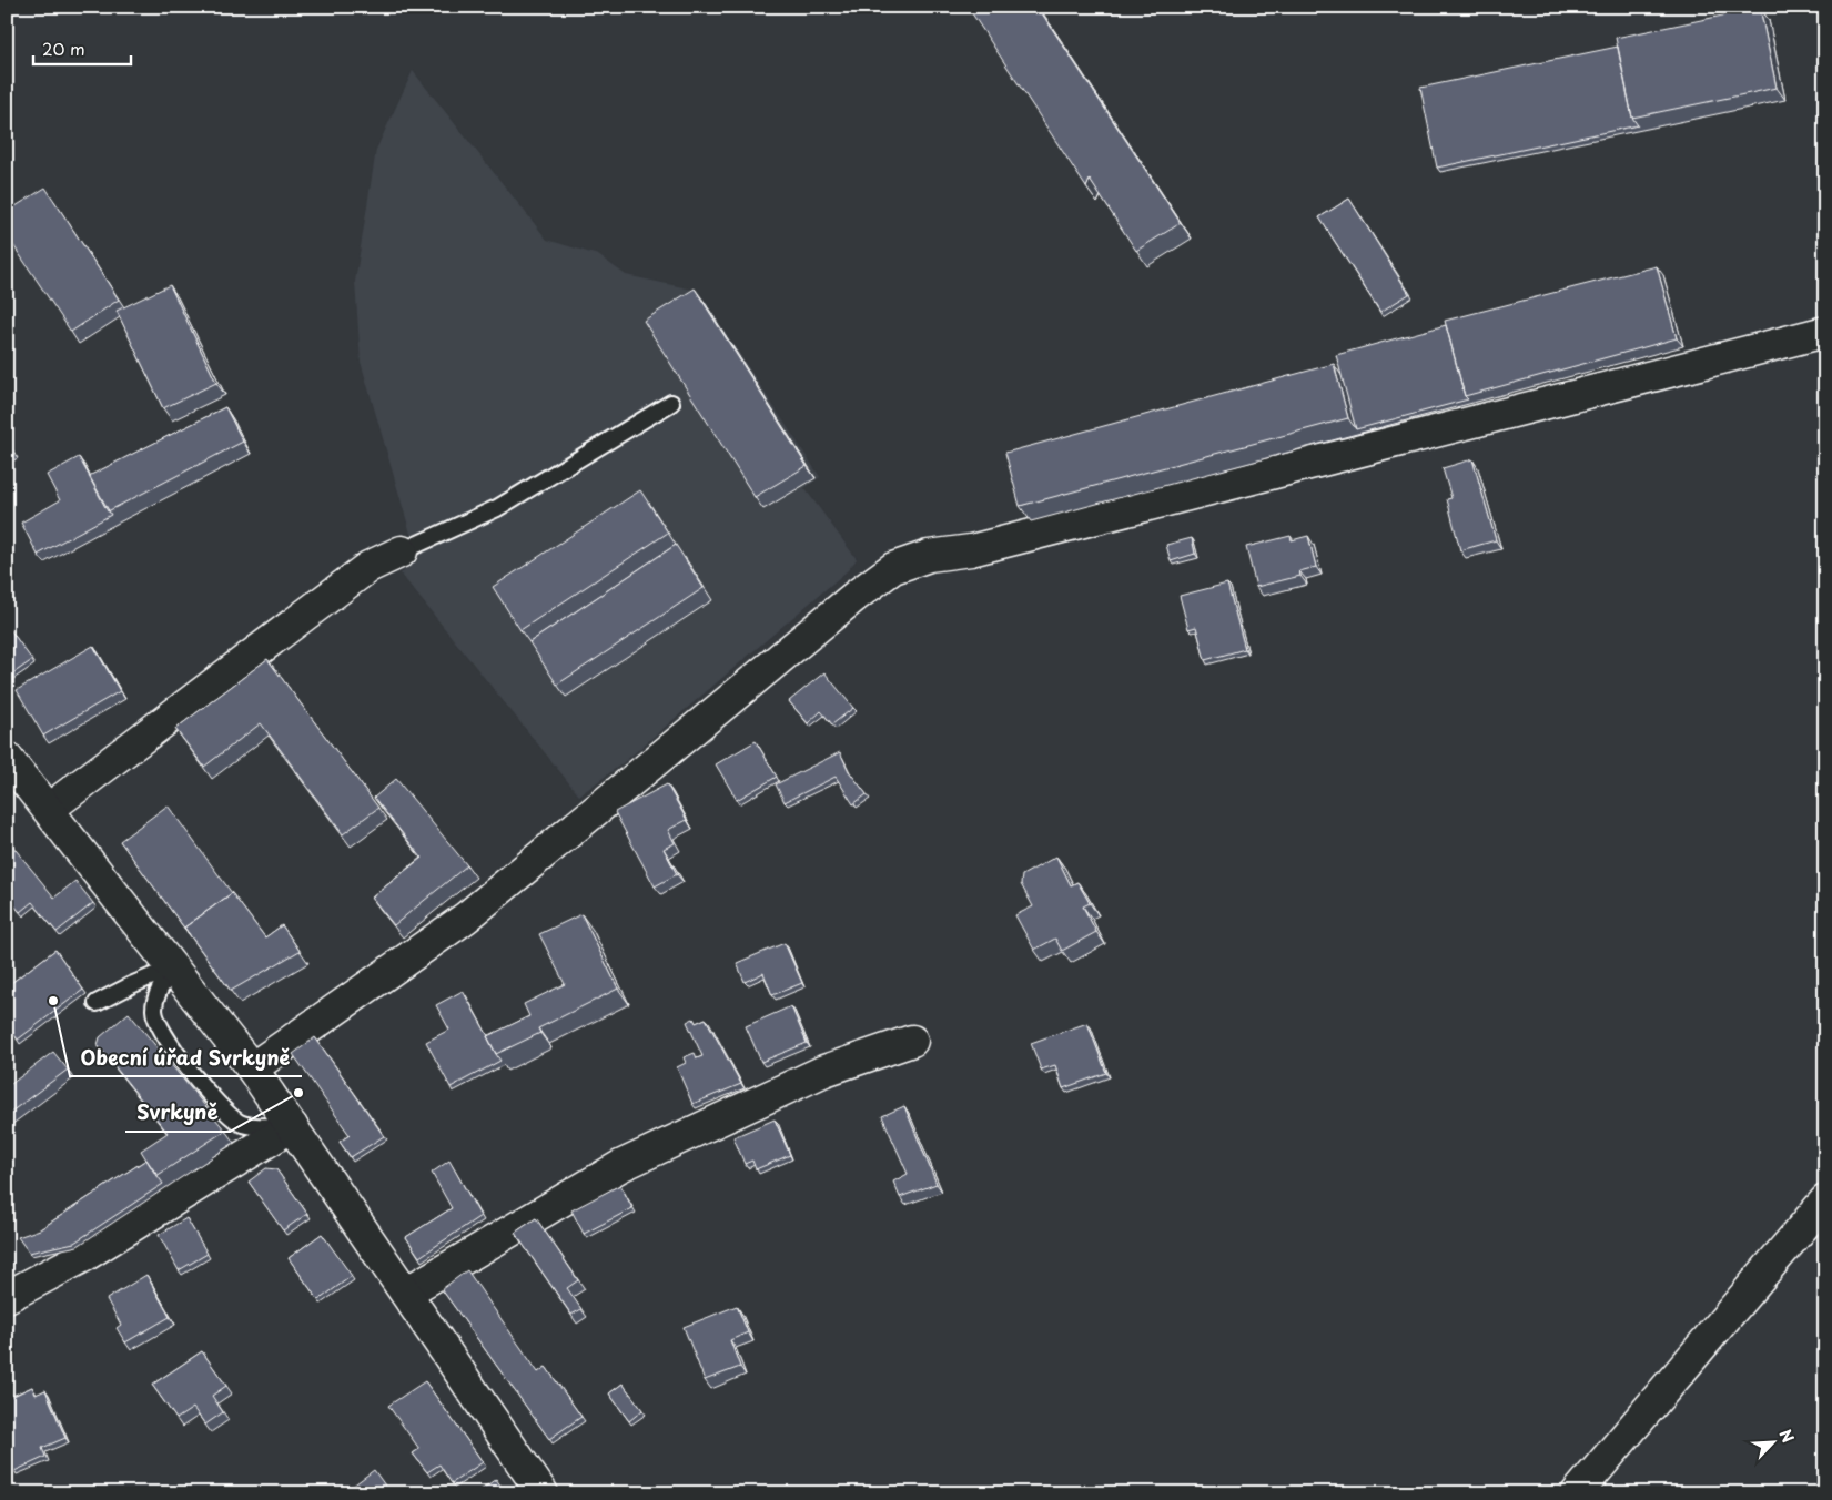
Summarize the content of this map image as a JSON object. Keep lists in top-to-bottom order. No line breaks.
{"places":["Obecní úřad Svrkyně","Svrkyně"],"scale_bar":"20 m","north":"top right"}
